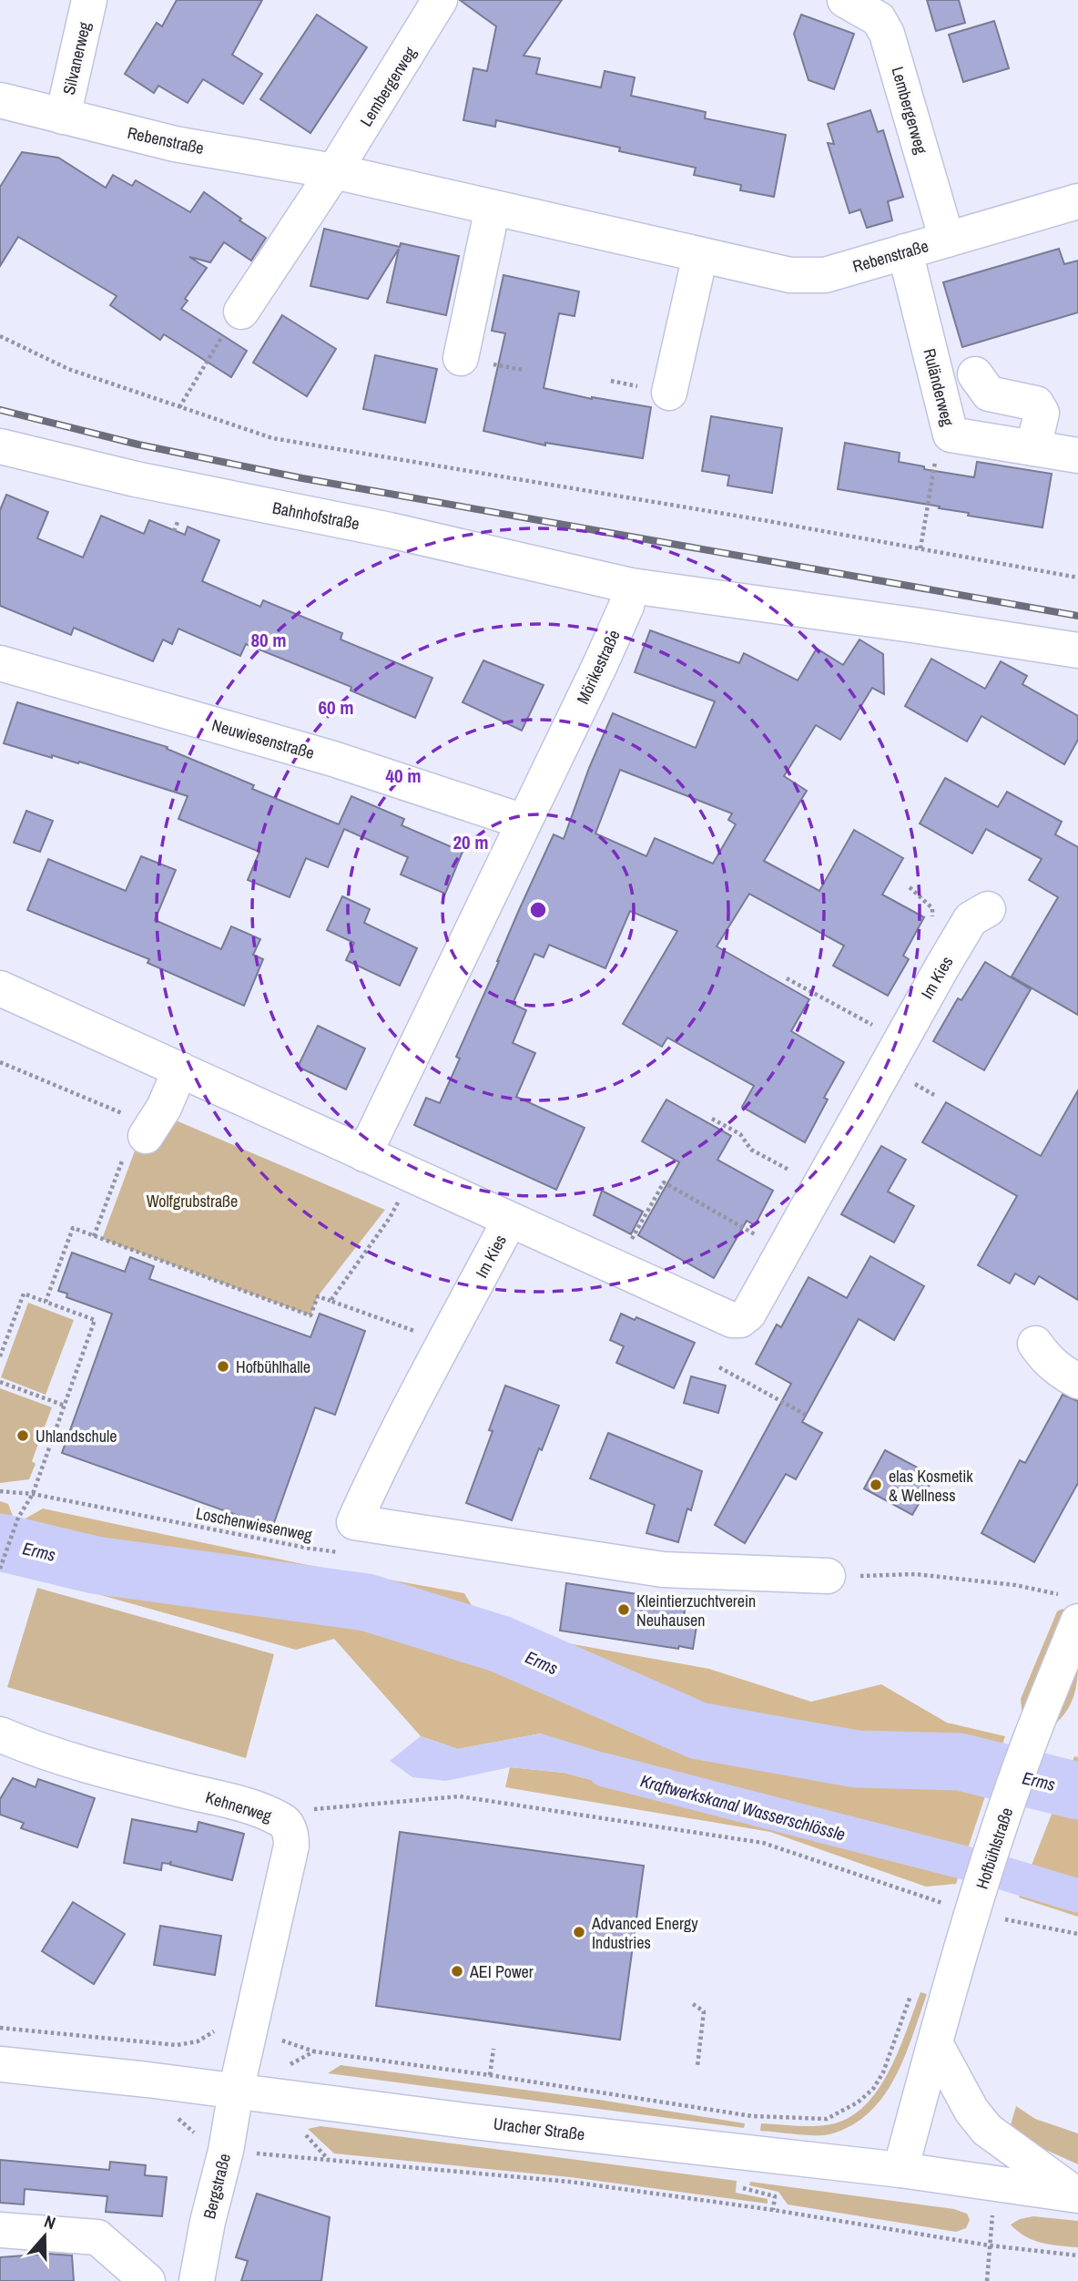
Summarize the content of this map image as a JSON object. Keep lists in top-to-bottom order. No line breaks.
{"streets":{"street":["Silvanerweg","Lembergerweg","Rebenstraße","Ruländerweg","Bahnhofstraße","Mörikestraße","Neuwiesenstraße","Im Kies","Kehnerweg","Hofbühlstraße","Uracher Straße","Bergstraße"],"path":["Loschenwiesenweg"]},"crossings":[["Silvanerweg","Rebenstraße"],["Lembergerweg","Rebenstraße"],["Rebenstraße","Ruländerweg"],["Bahnhofstraße","Mörikestraße"],["Mörikestraße","Neuwiesenstraße"],["Kehnerweg","Uracher Straße"],["Kehnerweg","Bergstraße"],["Hofbühlstraße","Uracher Straße"],["Uracher Straße","Bergstraße"]],"water":["Erms","Kraftwerkskanal Wasserschlössle"],"parks":["Wolfgrubstraße"],"places":["Hofbühlhalle","Uhlandschule","elas Kosmetik & Wellness","Kleintierzuchtverein Neuhausen","Advanced Energy Industries","AEI Power"],"north":"top","rings":["80 m","60 m","40 m","20 m"]}
